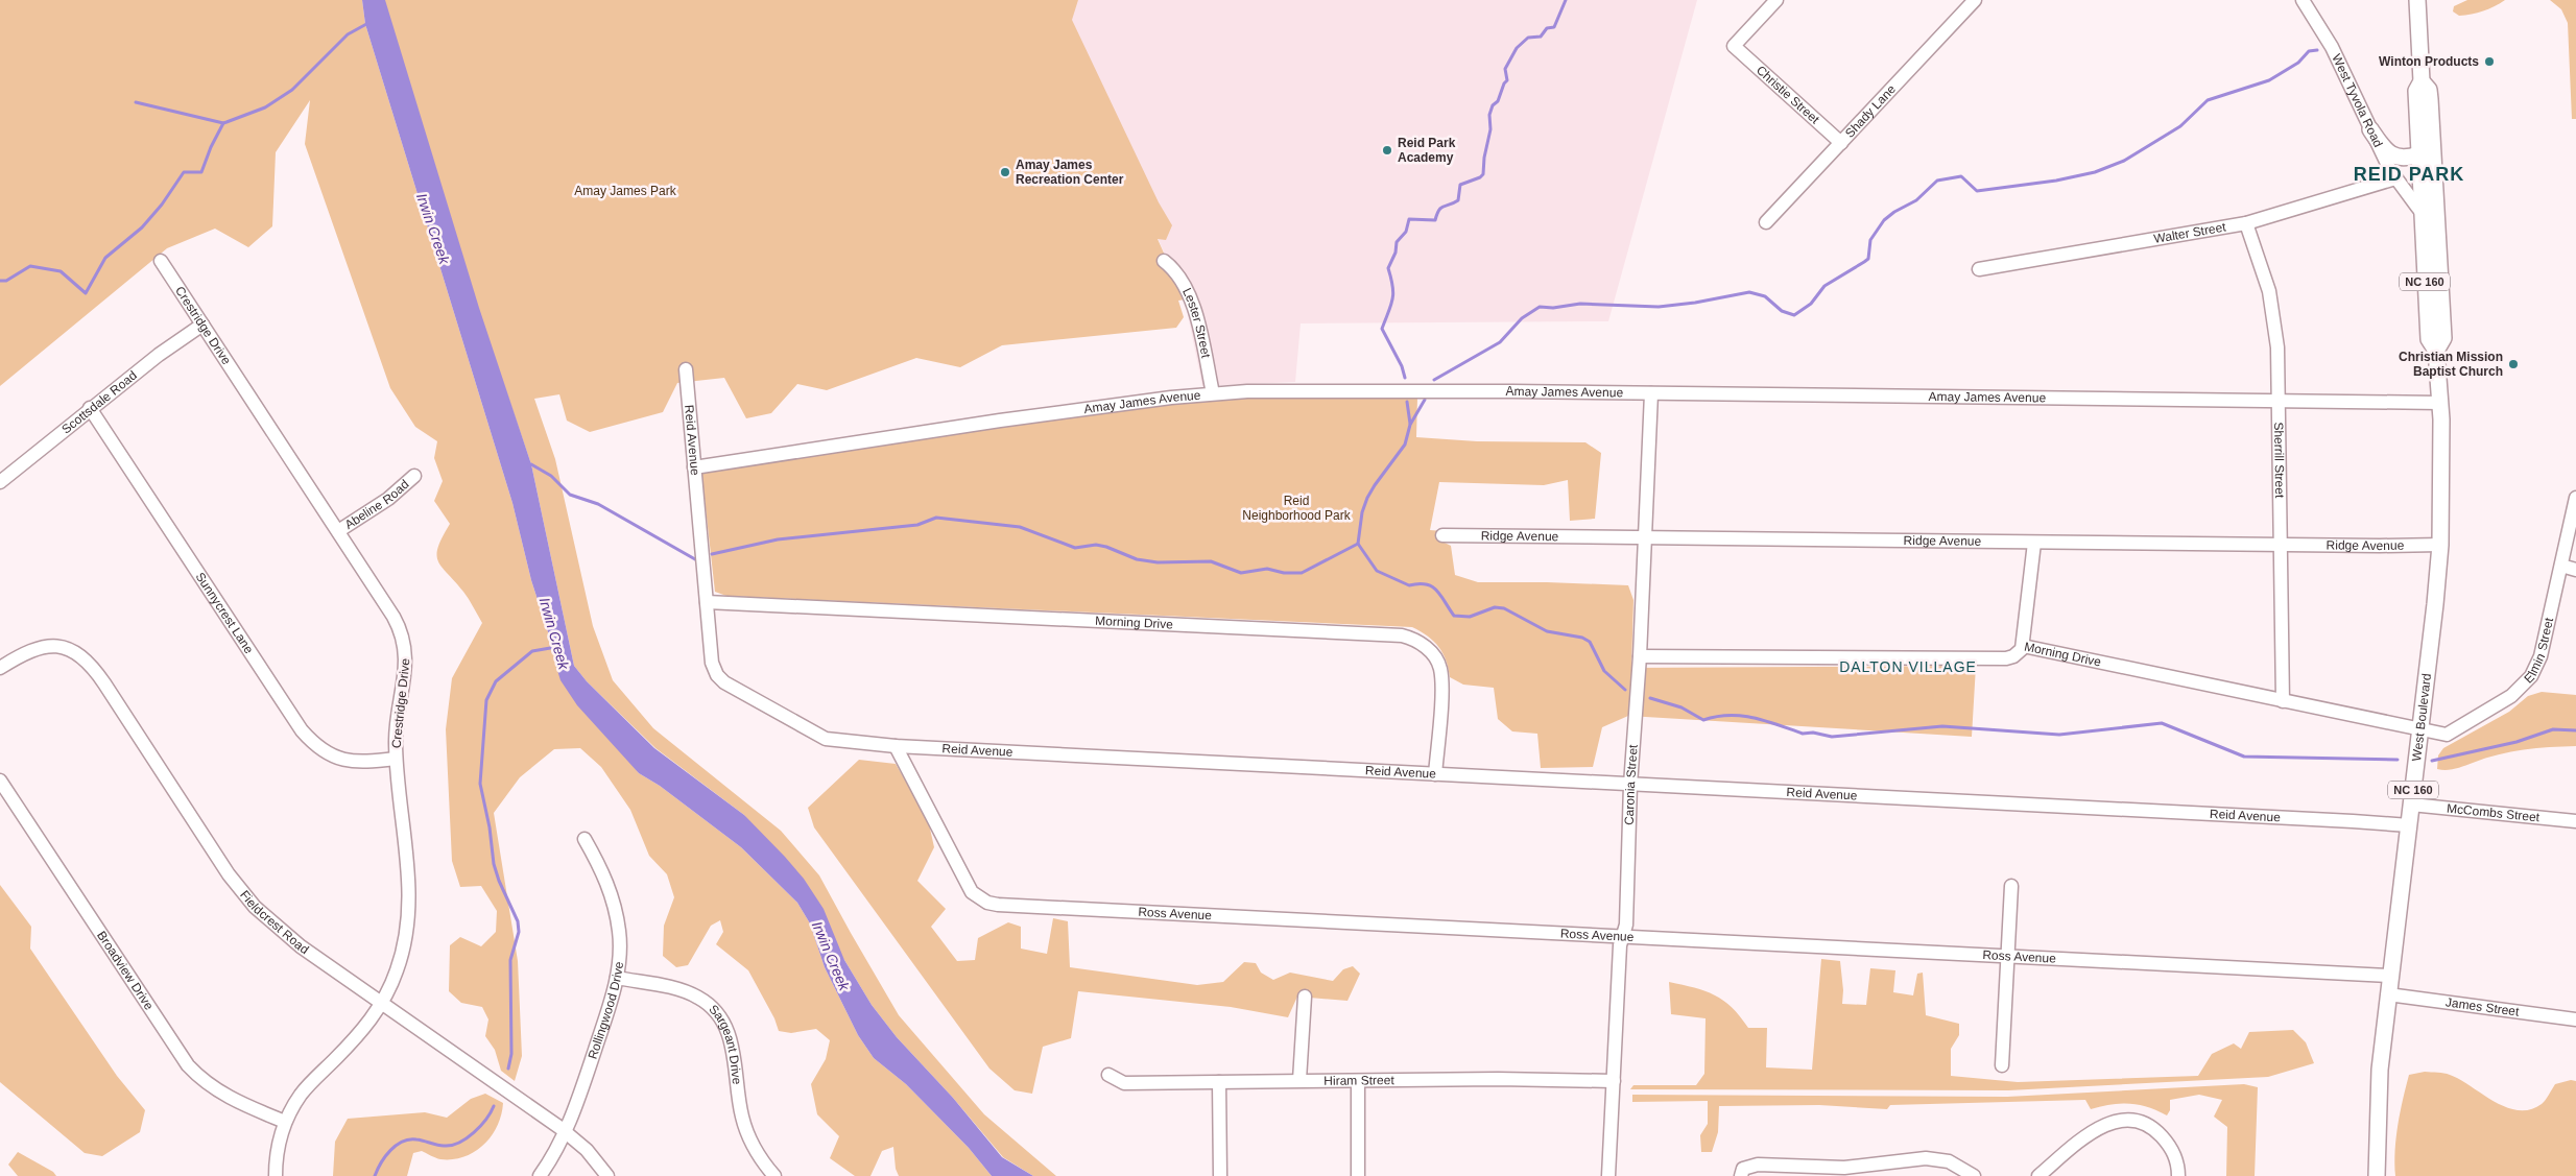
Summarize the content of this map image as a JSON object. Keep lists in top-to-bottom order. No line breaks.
{"streets":{"main road":["NC 160","West Boulevard"],"street":["Christie Street","West Tyvola Road","Shady Lane","Walter Street","Lester Street","Crestridge Drive","Amay James Avenue","Scottsdale Road","Reid Avenue","Sherrill Street","Abeline Road","Ridge Avenue","Sunnycrest Lane","Morning Drive","Elmin Street","Caronia Street","McCombs Street","Ross Avenue","Fieldcrest Road","Broadview Drive","James Street","Rollingwood Drive","Sargeant Drive","Hiram Street"]},"crossings":[["Christie Street","Shady Lane"],["West Tyvola Road","Walter Street"],["West Tyvola Road","West Boulevard"],["Walter Street","Sherrill Street"],["Lester Street","Amay James Avenue"],["Crestridge Drive","Scottsdale Road"],["Crestridge Drive","Abeline Road"],["Crestridge Drive","Sunnycrest Lane"],["Crestridge Drive","Fieldcrest Road"],["Crestridge Drive","Broadview Drive"],["Amay James Avenue","Reid Avenue"],["Amay James Avenue","Sherrill Street"],["Amay James Avenue","West Boulevard"],["Amay James Avenue","Caronia Street"],["Scottsdale Road","Sunnycrest Lane"],["Reid Avenue","Morning Drive"],["Reid Avenue","West Boulevard"],["Reid Avenue","Caronia Street"],["Reid Avenue","Ross Avenue"],["Sherrill Street","Ridge Avenue"],["Sherrill Street","Morning Drive"],["Ridge Avenue","West Boulevard"],["Ridge Avenue","Caronia Street"],["Morning Drive","Elmin Street"],["Morning Drive","West Boulevard"],["Morning Drive","Caronia Street"],["Elmin Street","West Boulevard"],["West Boulevard","McCombs Street"],["West Boulevard","Ross Avenue"],["West Boulevard","James Street"],["Caronia Street","Ross Avenue"],["Caronia Street","Hiram Street"],["Fieldcrest Road","Rollingwood Drive"],["Rollingwood Drive","Sargeant Drive"]],"districts":["REID PARK","DALTON VILLAGE"],"water":["Irwin Creek"],"parks":["Amay James Park","Reid Neighborhood Park"],"places":["Winton Products","Reid Park Academy","Amay James Recreation Center","Christian Mission Baptist Church"]}
